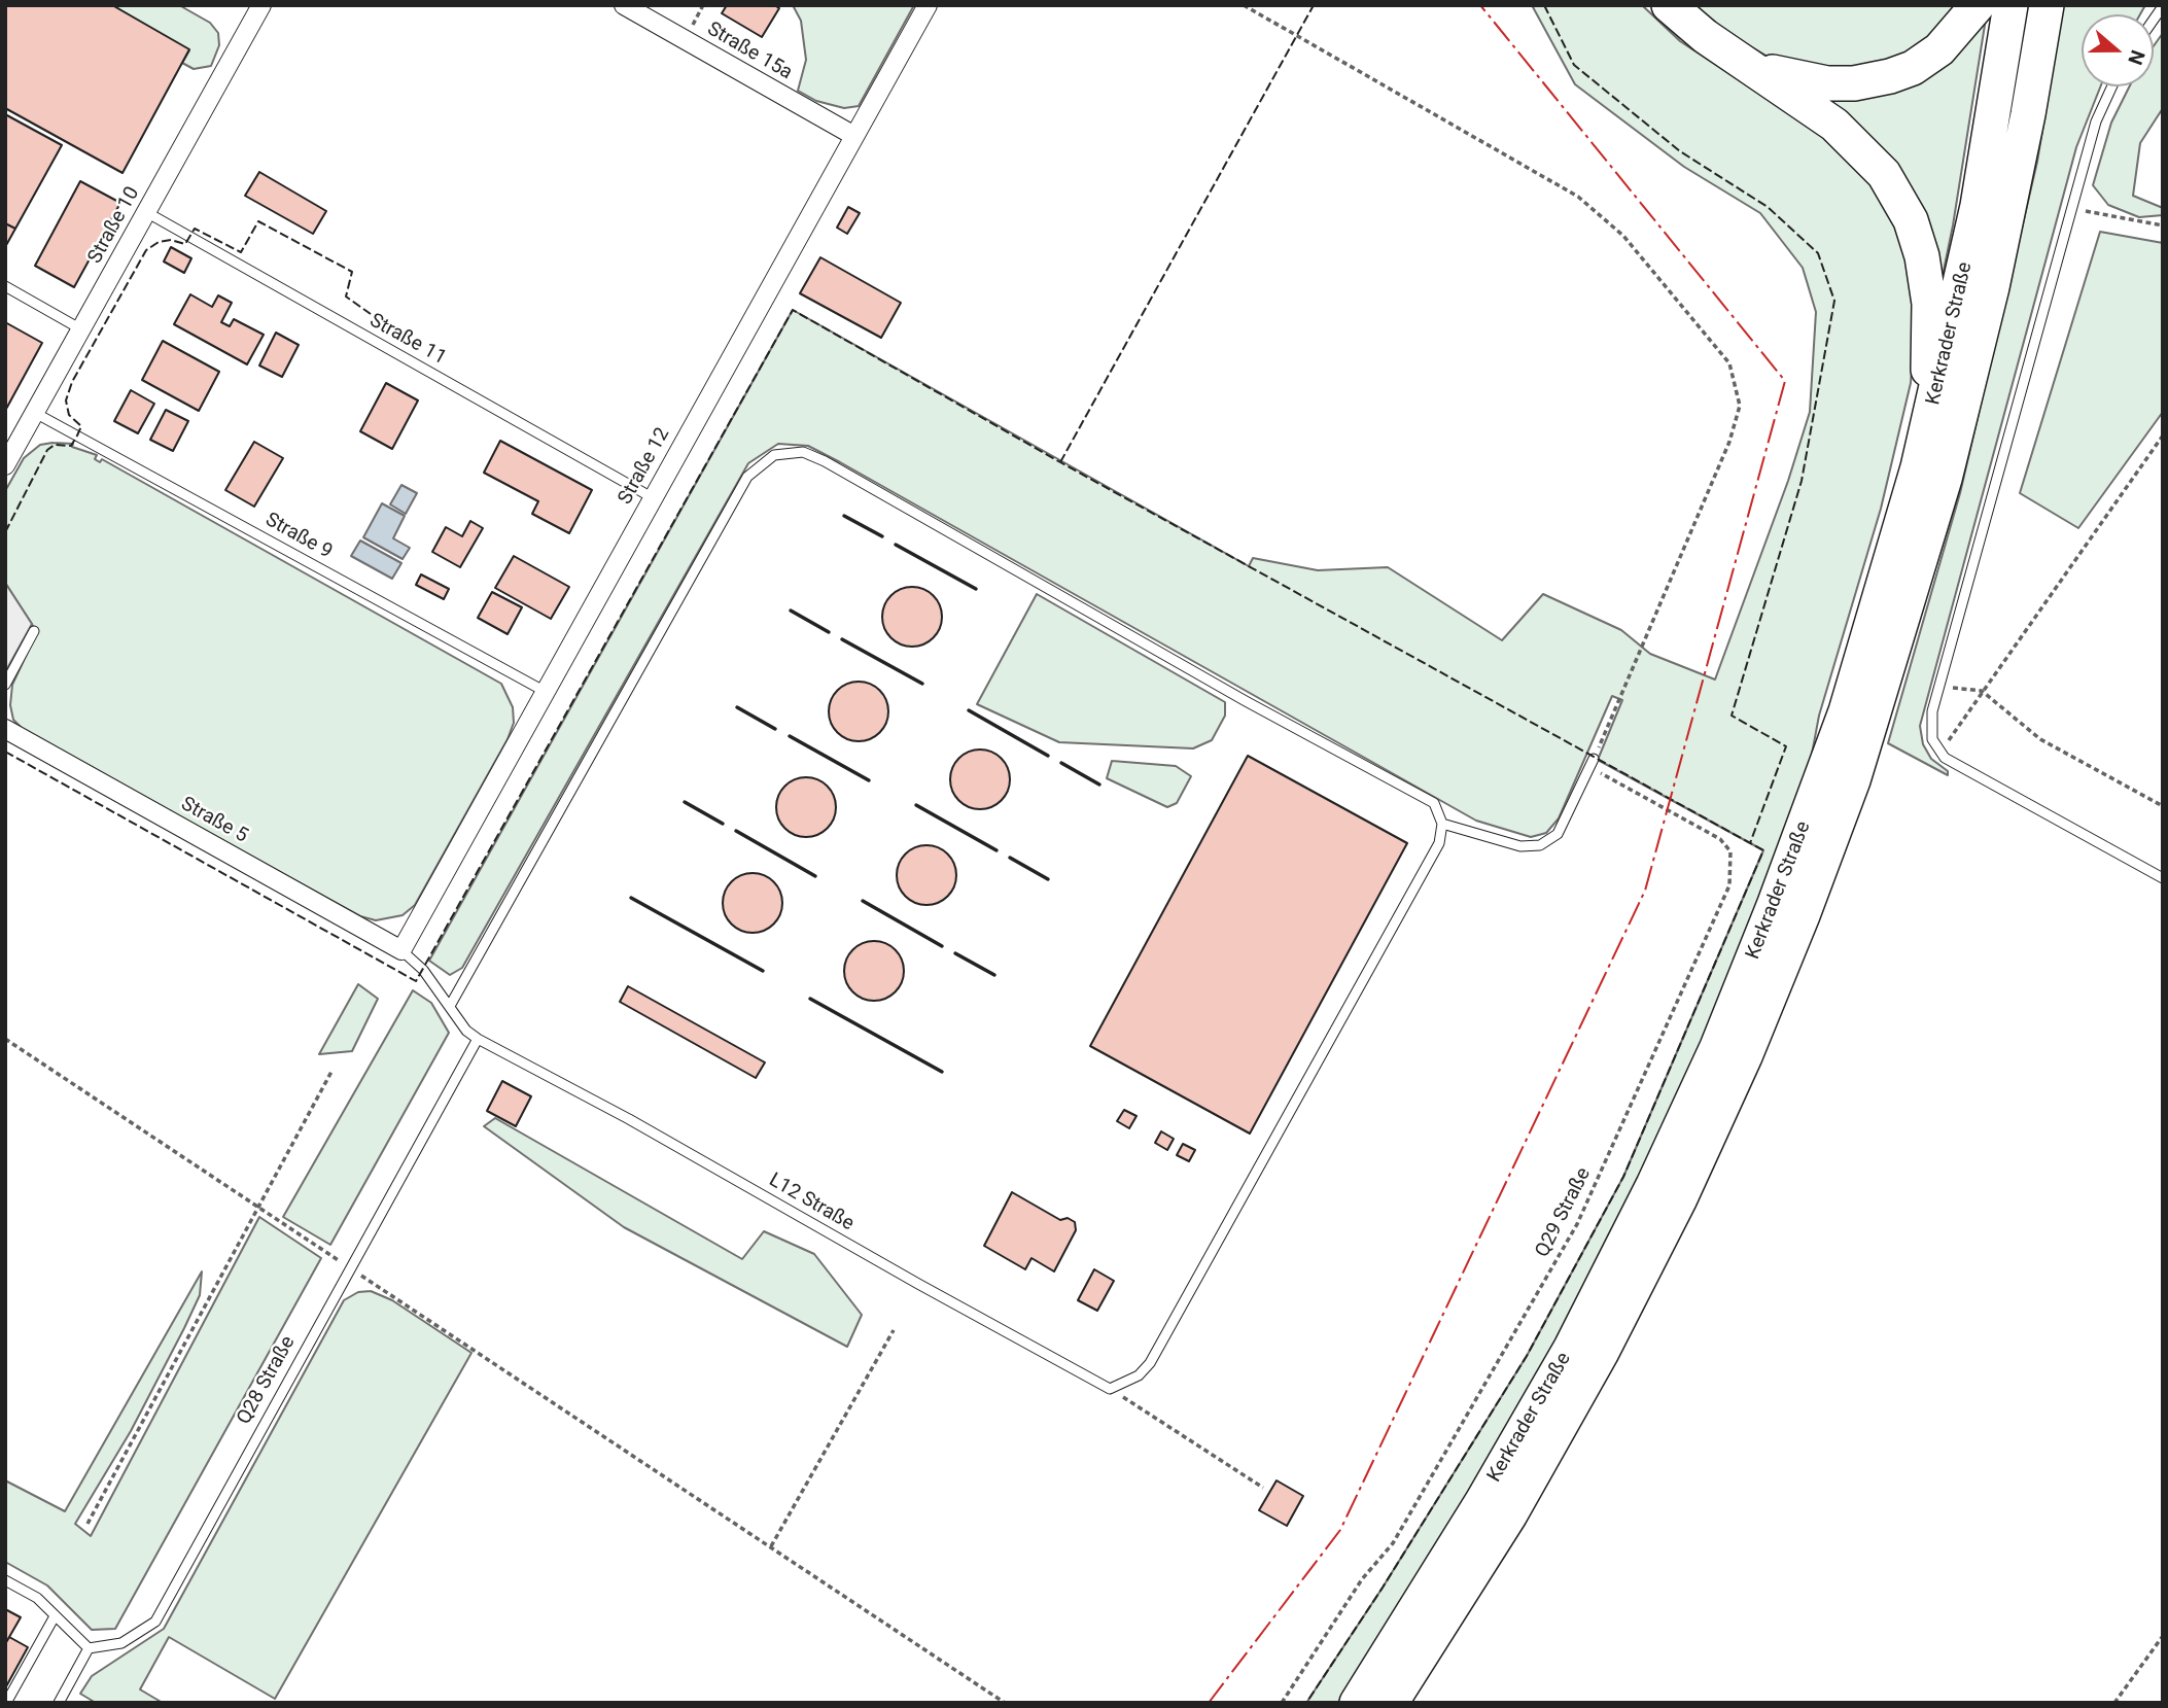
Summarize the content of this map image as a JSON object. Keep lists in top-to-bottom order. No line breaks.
{"streets":{"highway":["Kerkrader Straße"],"street":["Straße 15a","Straße 10","Straße 12","Straße 5"],"lane":["Straße 11","Straße 9","L12 Straße","Q28 Straße"],"path":["Q29 Straße"]},"crossings":[["Straße 15a","Straße 12"],["Straße 10","Straße 11"],["Straße 10","Straße 9"],["Straße 11","Straße 12"],["Straße 12","Straße 9"],["Straße 12","Straße 5"],["L12 Straße","Q28 Straße"]],"north":"right"}
